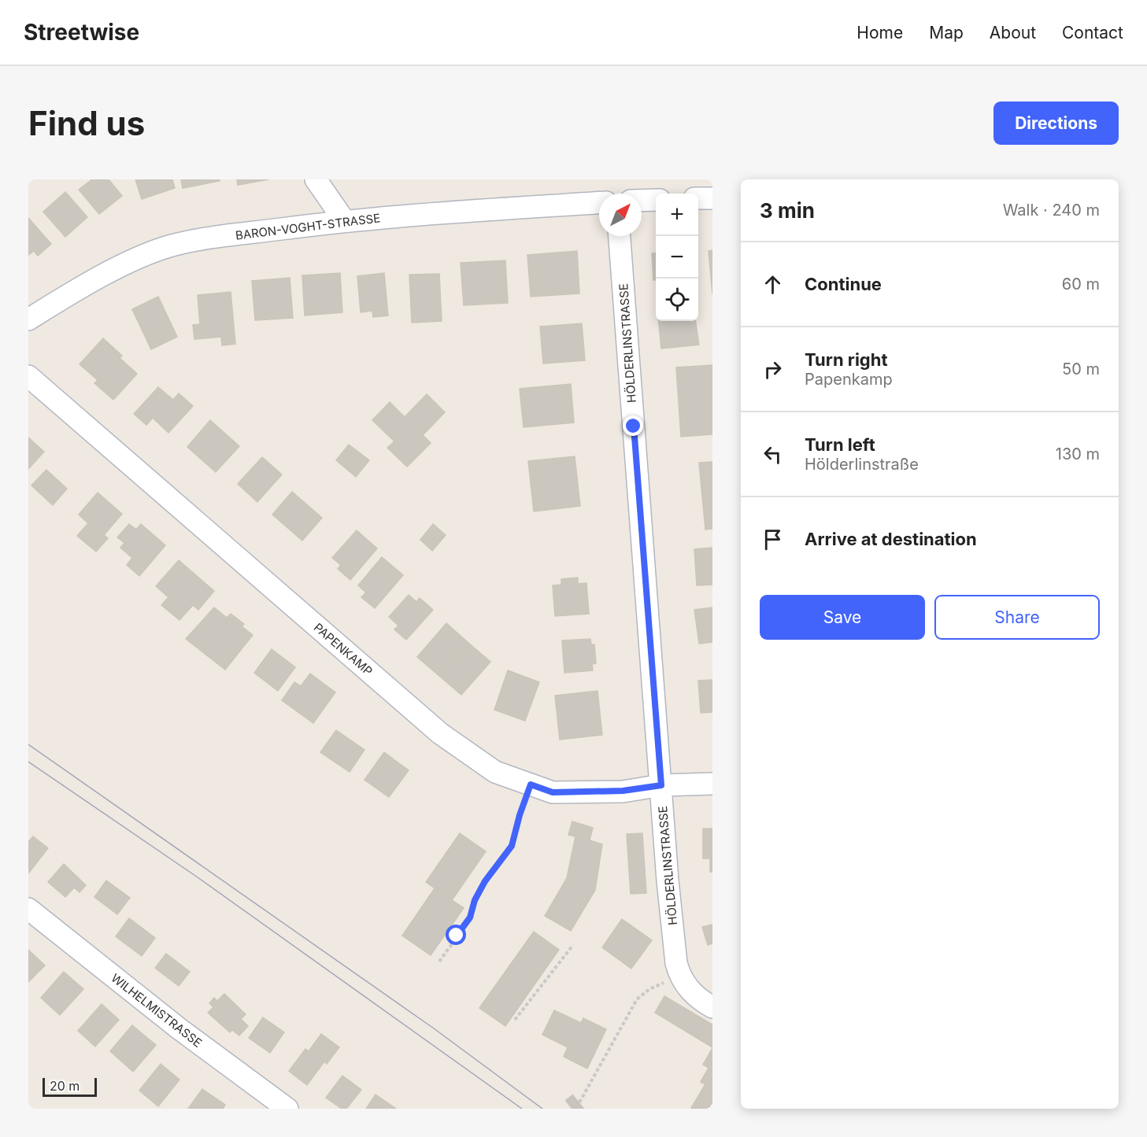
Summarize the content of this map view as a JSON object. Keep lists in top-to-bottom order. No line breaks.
{"streets":{"street":["BARON-VOGHT-STRASSE","HÖLDERLINSTRASSE","PAPENKAMP","WILHELMISTRASSE"]},"crossings":[["HÖLDERLINSTRASSE","PAPENKAMP"]],"scale_bar":"20 m","north":"top right","page":{"header":"Streetwise","nav":["Home","Map","About","Contact"],"buttons":["Directions",["Save","Share"]],"title":"Find us","heading":["3 min","Walk · 240 m"],"map_buttons":["+","−"],"list":[["Continue","60 m"],["Turn right","Papenkamp","50 m"],["Turn left","Hölderlinstraße","130 m"],"Arrive at destination"],"scale":"20 m"}}
